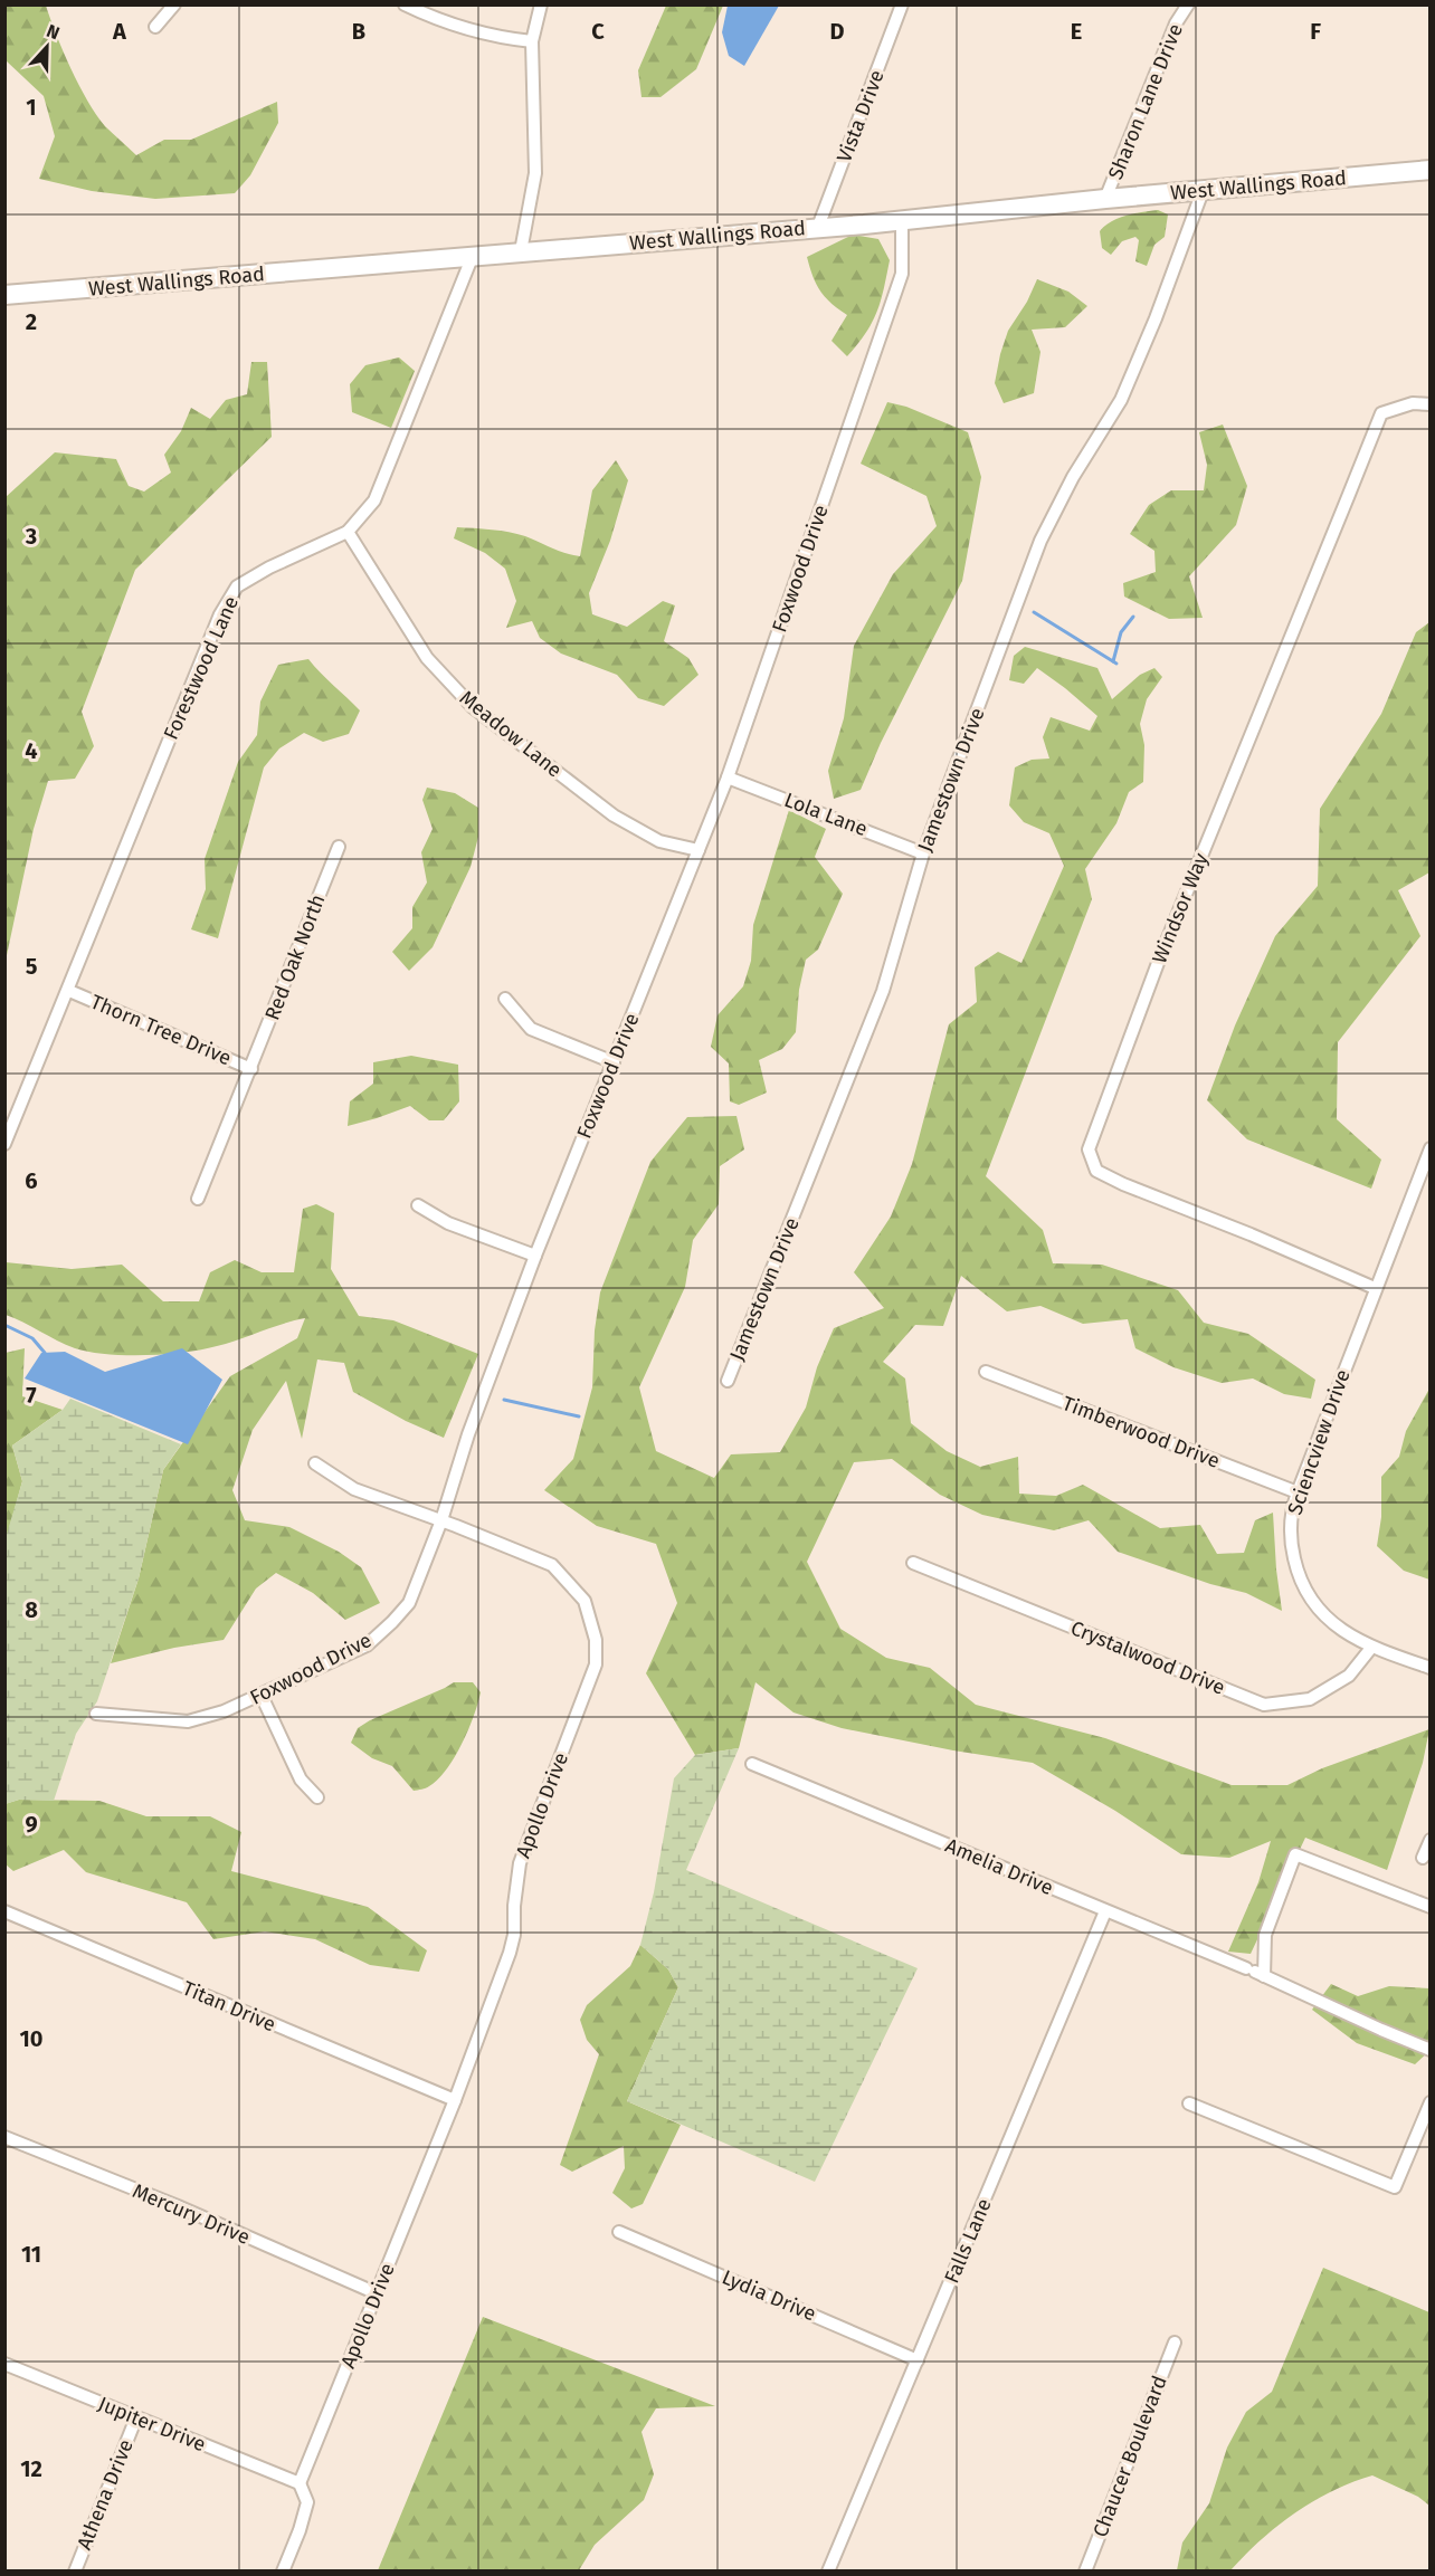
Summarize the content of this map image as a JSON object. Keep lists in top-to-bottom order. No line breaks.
{"streets":{"street":["Sharon Lane Drive","Vista Drive","West Wallings Road","Foxwood Drive","Forestwood Lane","Meadow Lane","Jamestown Drive","Lola Lane","Windsor Way","Red Oak North","Thorn Tree Drive","Timberwood Drive","Sciencview Drive","Crystalwood Drive","Apollo Drive","Amelia Drive","Titan Drive","Mercury Drive","Falls Lane","Lydia Drive","Jupiter Drive","Chaucer Boulevard","Athena Drive"]},"crossings":[["Sharon Lane Drive","West Wallings Road"],["Vista Drive","West Wallings Road"],["West Wallings Road","Foxwood Drive"],["West Wallings Road","Forestwood Lane"],["West Wallings Road","Jamestown Drive"],["Foxwood Drive","Meadow Lane"],["Foxwood Drive","Lola Lane"],["Foxwood Drive","Apollo Drive"],["Forestwood Lane","Meadow Lane"],["Forestwood Lane","Thorn Tree Drive"],["Jamestown Drive","Lola Lane"],["Windsor Way","Sciencview Drive"],["Red Oak North","Thorn Tree Drive"],["Timberwood Drive","Sciencview Drive"],["Sciencview Drive","Crystalwood Drive"],["Apollo Drive","Titan Drive"],["Apollo Drive","Mercury Drive"],["Apollo Drive","Jupiter Drive"],["Amelia Drive","Falls Lane"],["Falls Lane","Lydia Drive"],["Jupiter Drive","Athena Drive"]],"north":"top","grid":{"columns":["A","B","C","D","E","F"],"rows":["1","2","3","4","5","6","7","8","9","10","11","12"]}}
